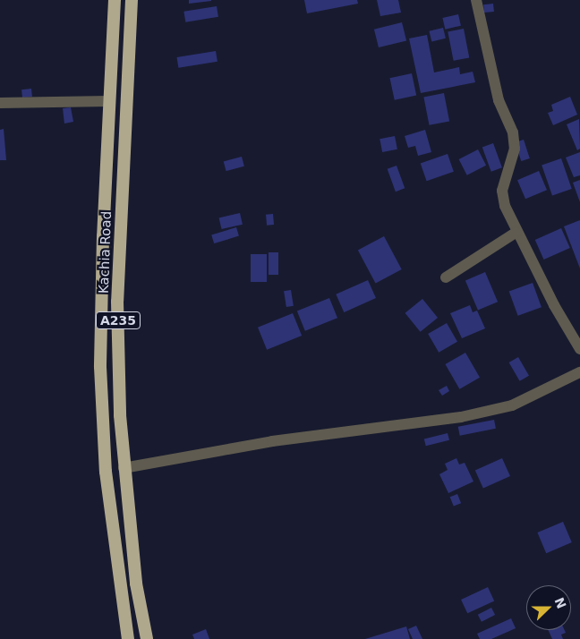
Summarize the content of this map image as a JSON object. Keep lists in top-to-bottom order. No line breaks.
{"streets":{"highway":["Kachia Road","A235"]},"north":"right"}
